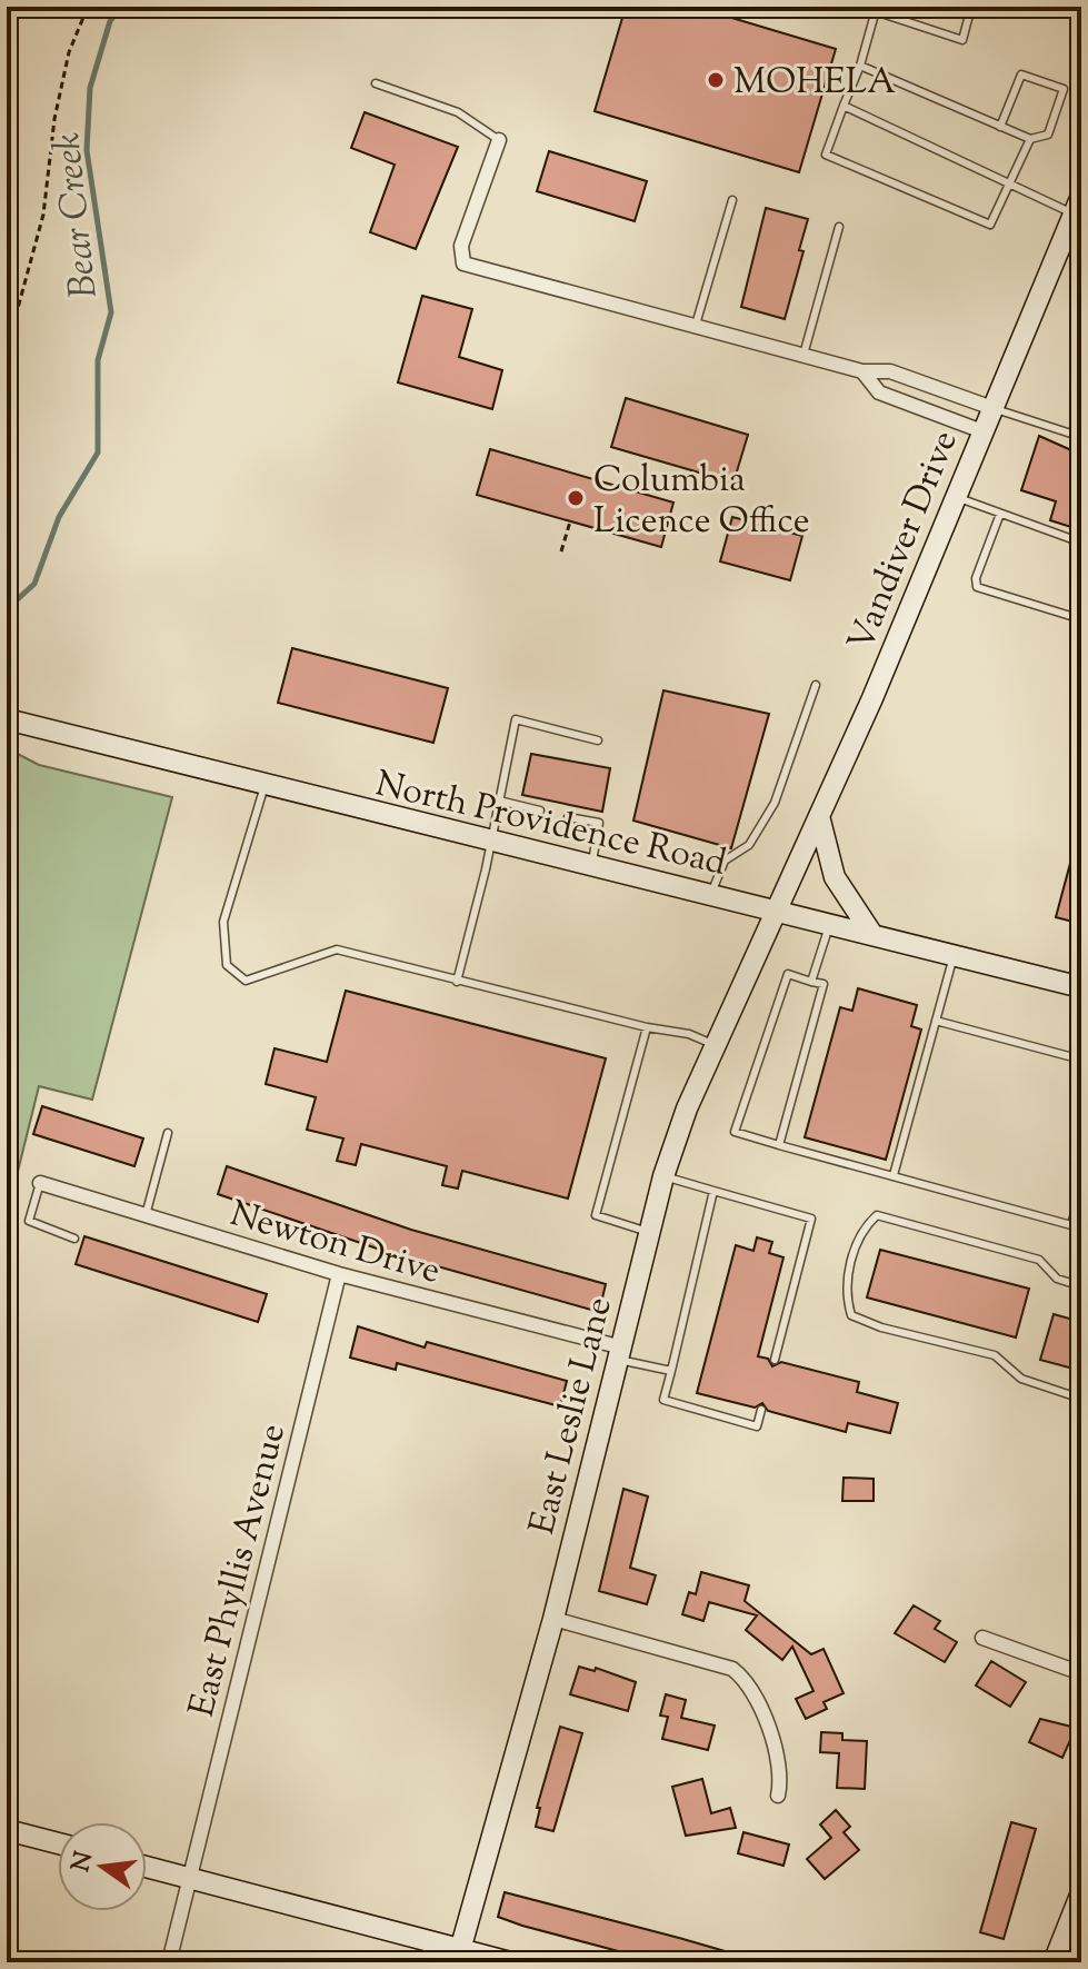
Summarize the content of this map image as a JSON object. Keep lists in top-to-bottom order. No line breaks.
{"streets":{"street":["Vandiver Drive","North Providence Road","Newton Drive","East Leslie Lane","East Phyllis Avenue"]},"crossings":[["Vandiver Drive","North Providence Road"],["Vandiver Drive","East Leslie Lane"],["North Providence Road","East Leslie Lane"],["Newton Drive","East Leslie Lane"],["Newton Drive","East Phyllis Avenue"]],"water":["Bear Creek"],"places":["MOHELA","Columbia Licence Office"],"north":"left"}
